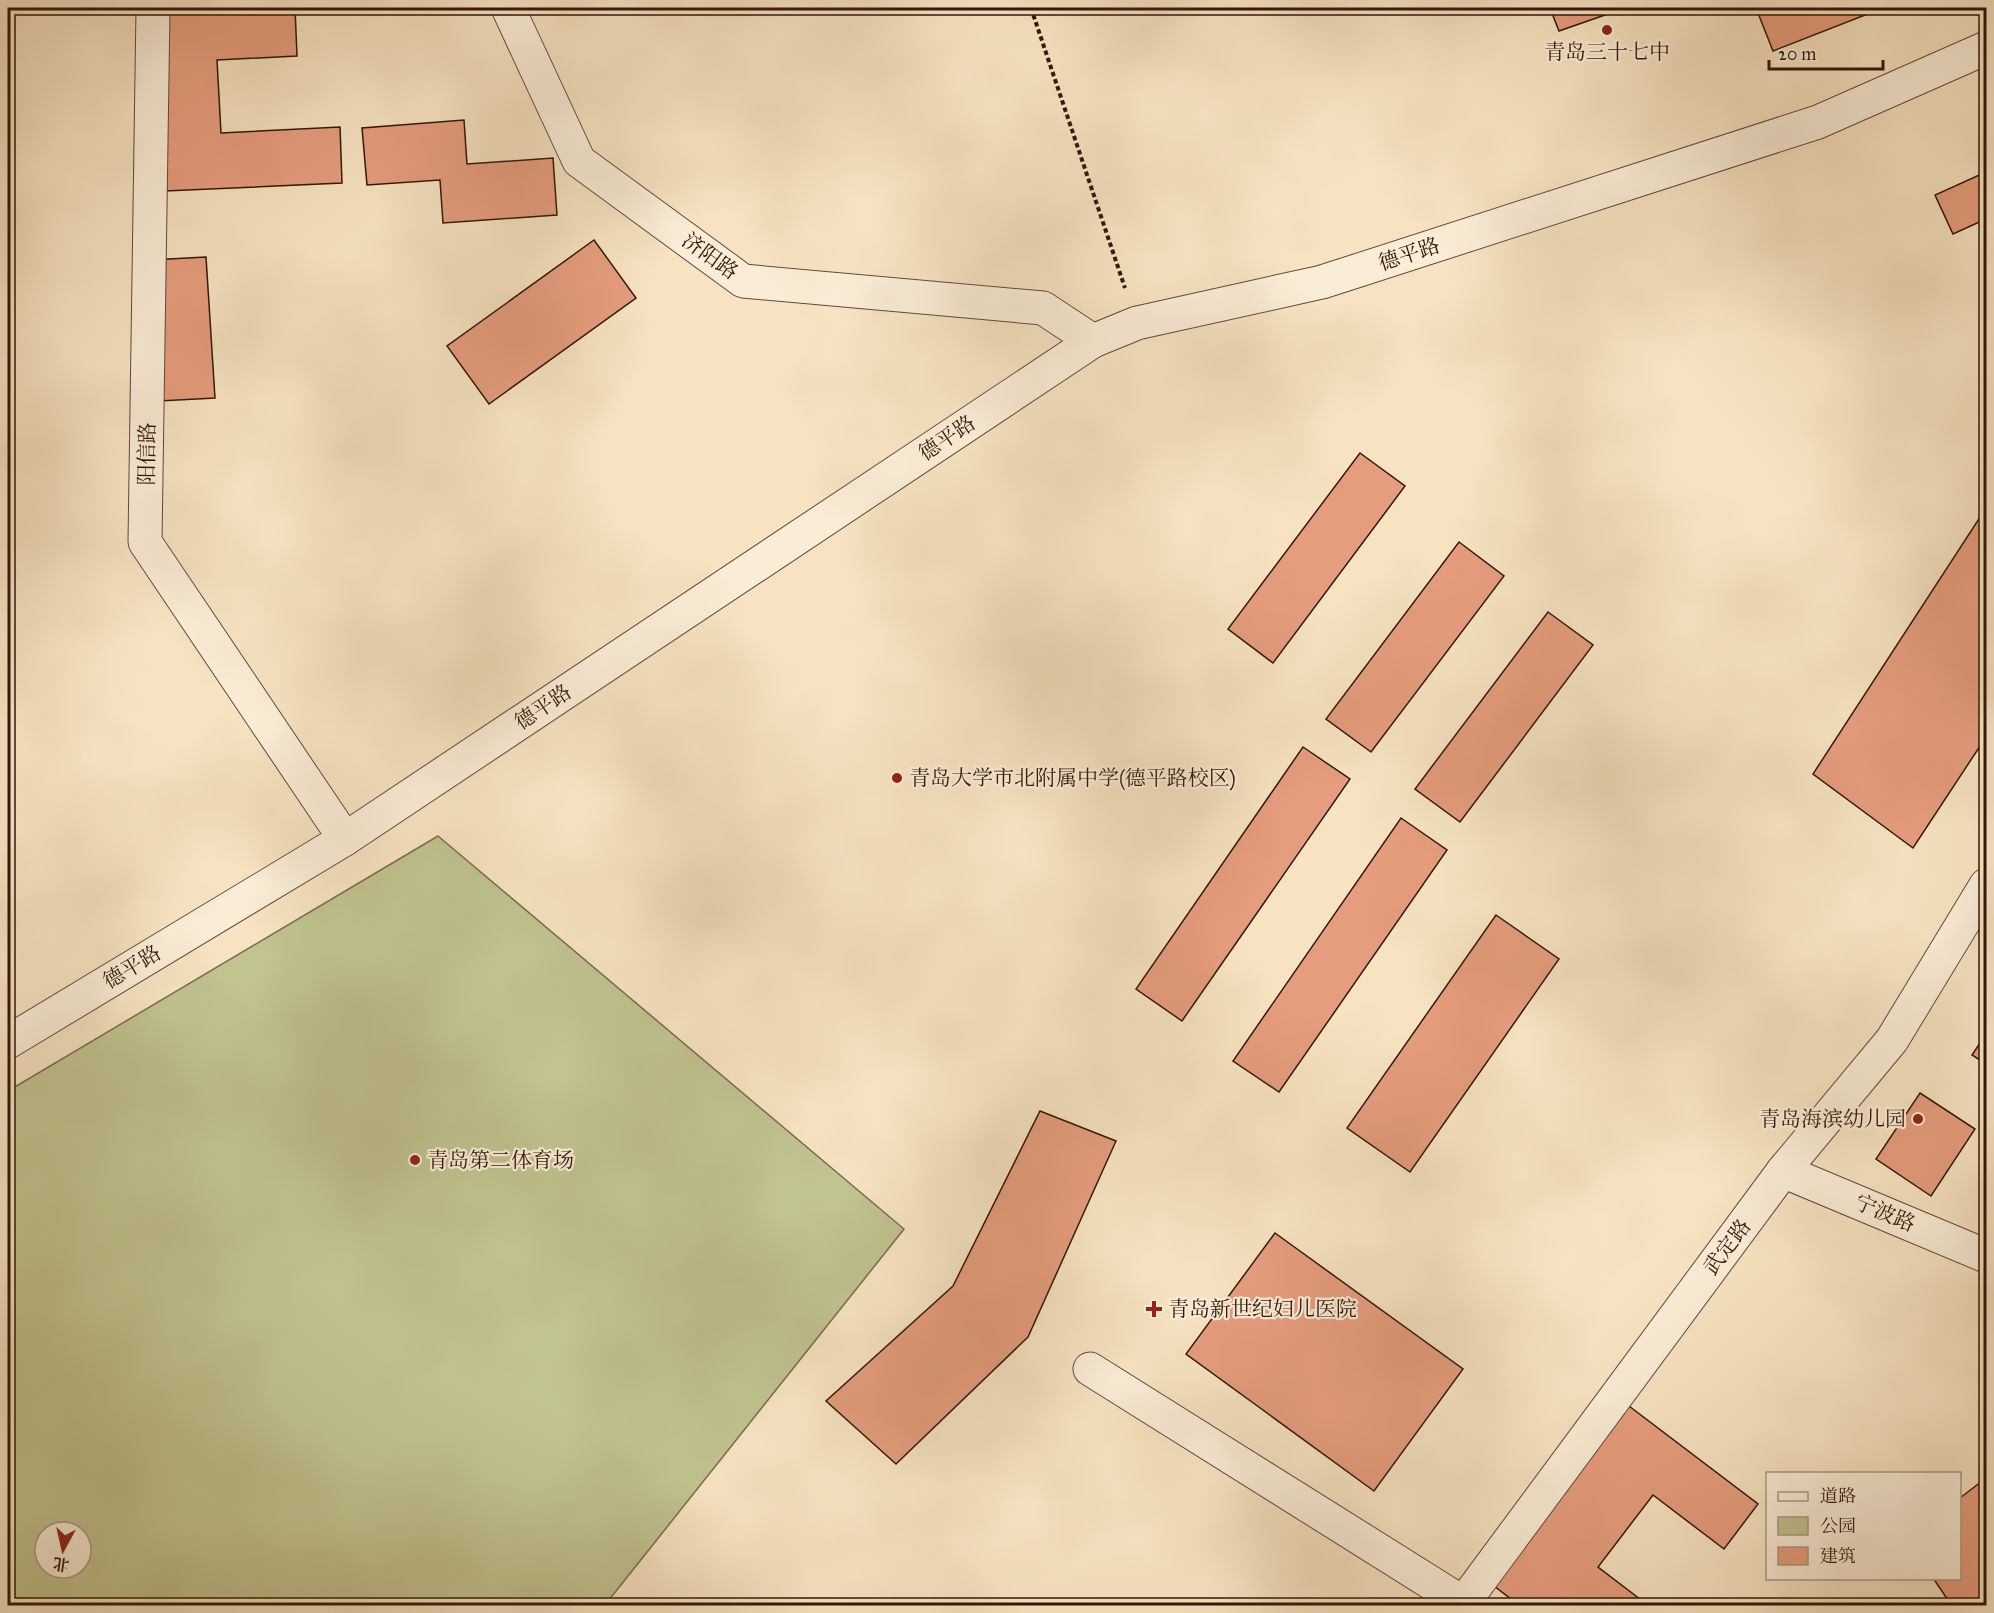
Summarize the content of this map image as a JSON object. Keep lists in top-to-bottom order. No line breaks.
{"streets":{"street":["德平路","济阳路","阳信路","宁波路","武定路"]},"crossings":[["德平路","济阳路"],["德平路","阳信路"],["宁波路","武定路"]],"places":{"other":["青岛三十七中","青岛大学市北附属中学(德平路校区)","青岛海滨幼儿园","青岛第二体育场"],"health":["青岛新世纪妇儿医院"]},"legend":["道路","公园","建筑"],"scale_bar":"20 m","north":"bottom"}
